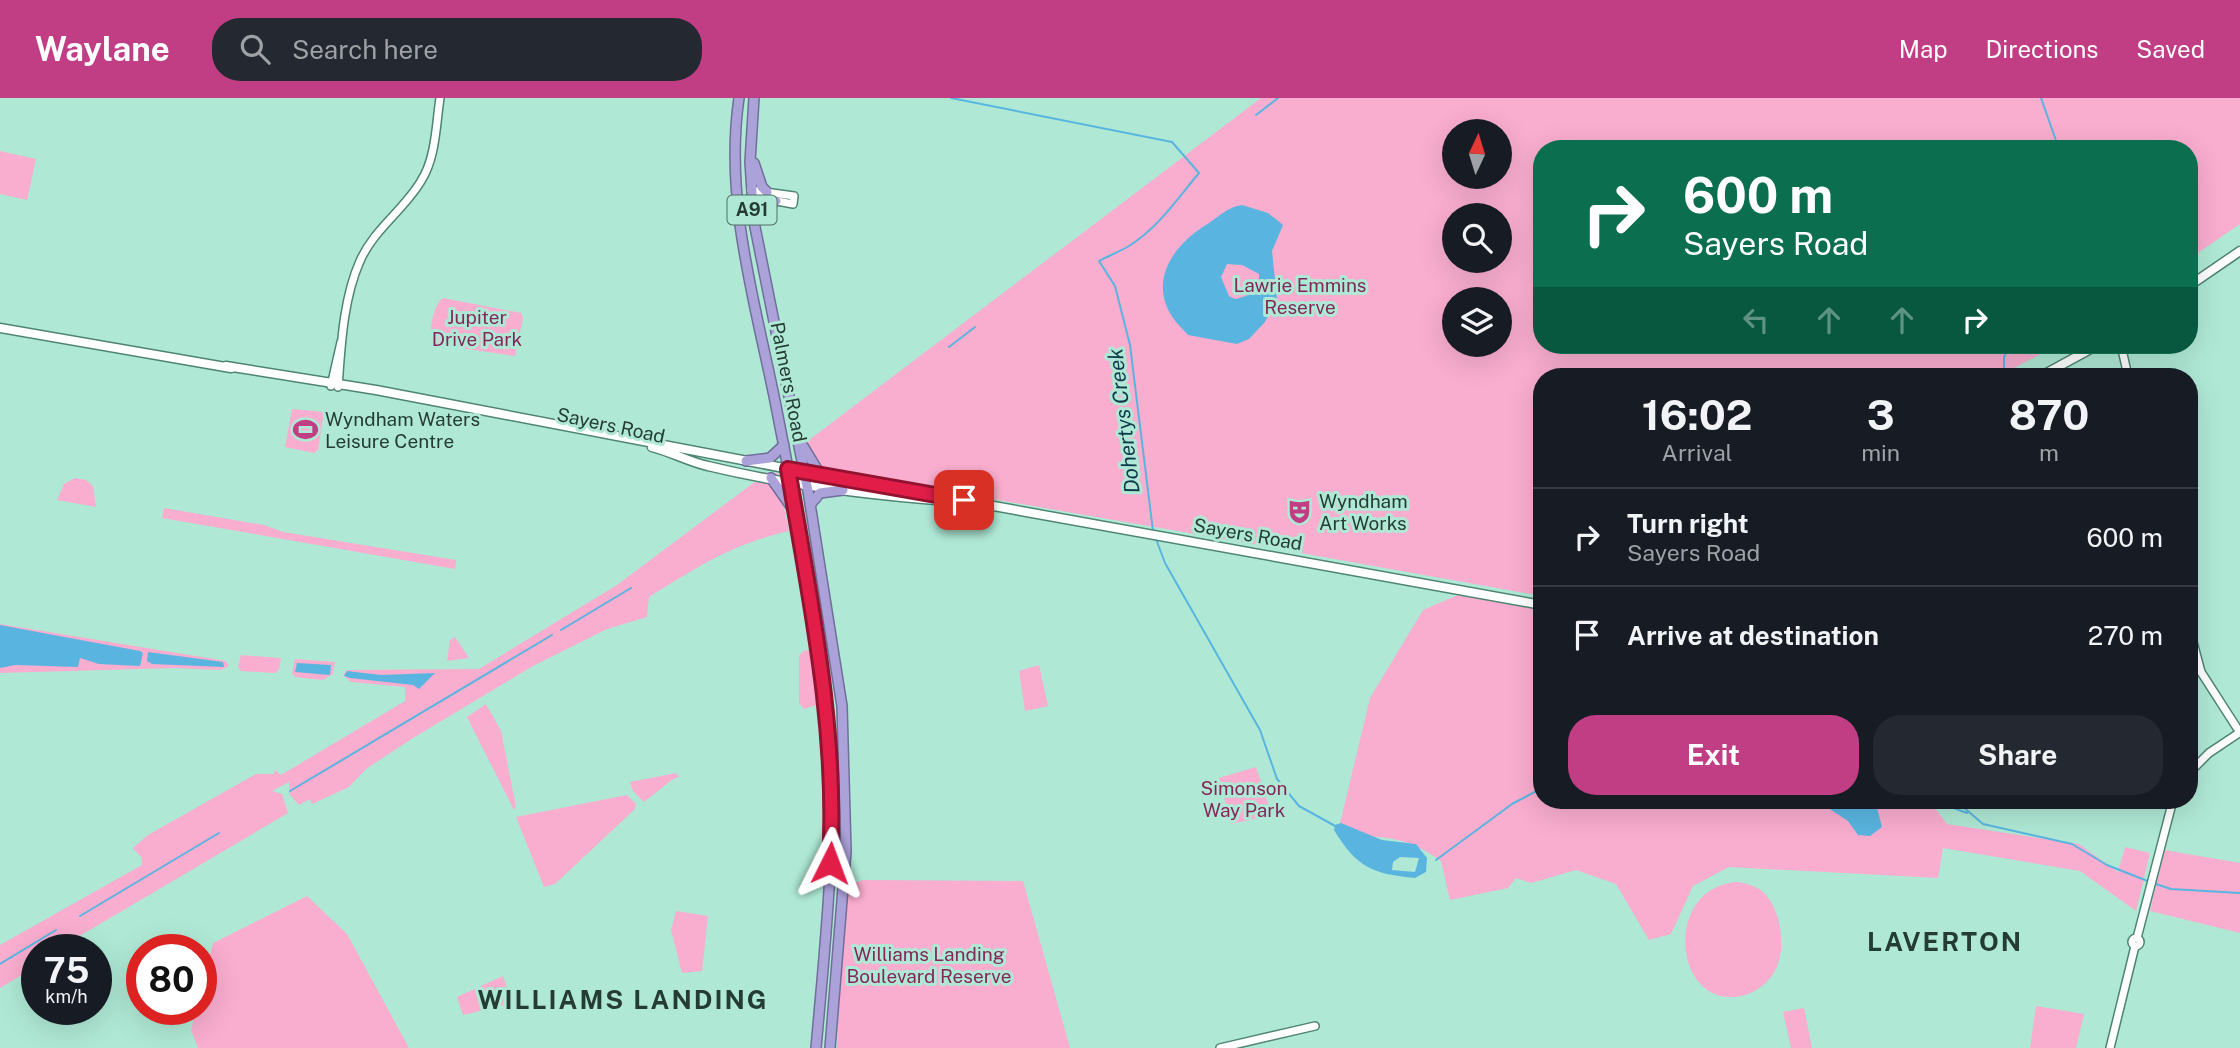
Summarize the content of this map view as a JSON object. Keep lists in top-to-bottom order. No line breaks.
{"streets":{"highway":["A91","Palmers Road"],"main road":["Sayers Road"]},"crossings":[["Palmers Road","Sayers Road"]],"districts":["LAVERTON","WILLIAMS LANDING"],"water":["Dohertys Creek"],"parks":["Lawrie Emmins Reserve","Jupiter Drive Park","Simonson Way Park","Williams Landing Boulevard Reserve"],"places":{"sports":["Wyndham Waters Leisure Centre"],"theatre":["Wyndham Art Works"]},"north":"top","page":{"header":"Waylane","search":"Search here","nav":["Map","Directions","Saved"],"turn":["600 m","Sayers Road"],"eta":["16:02","Arrival","3","min","870","m"],"list":[{"name":"Turn right","note":"Sayers Road","value":"600 m"},{"name":"Arrive at destination","value":"270 m"}],"buttons":["Exit","Share"],"speed":"75 km/h","limit":"80"}}
